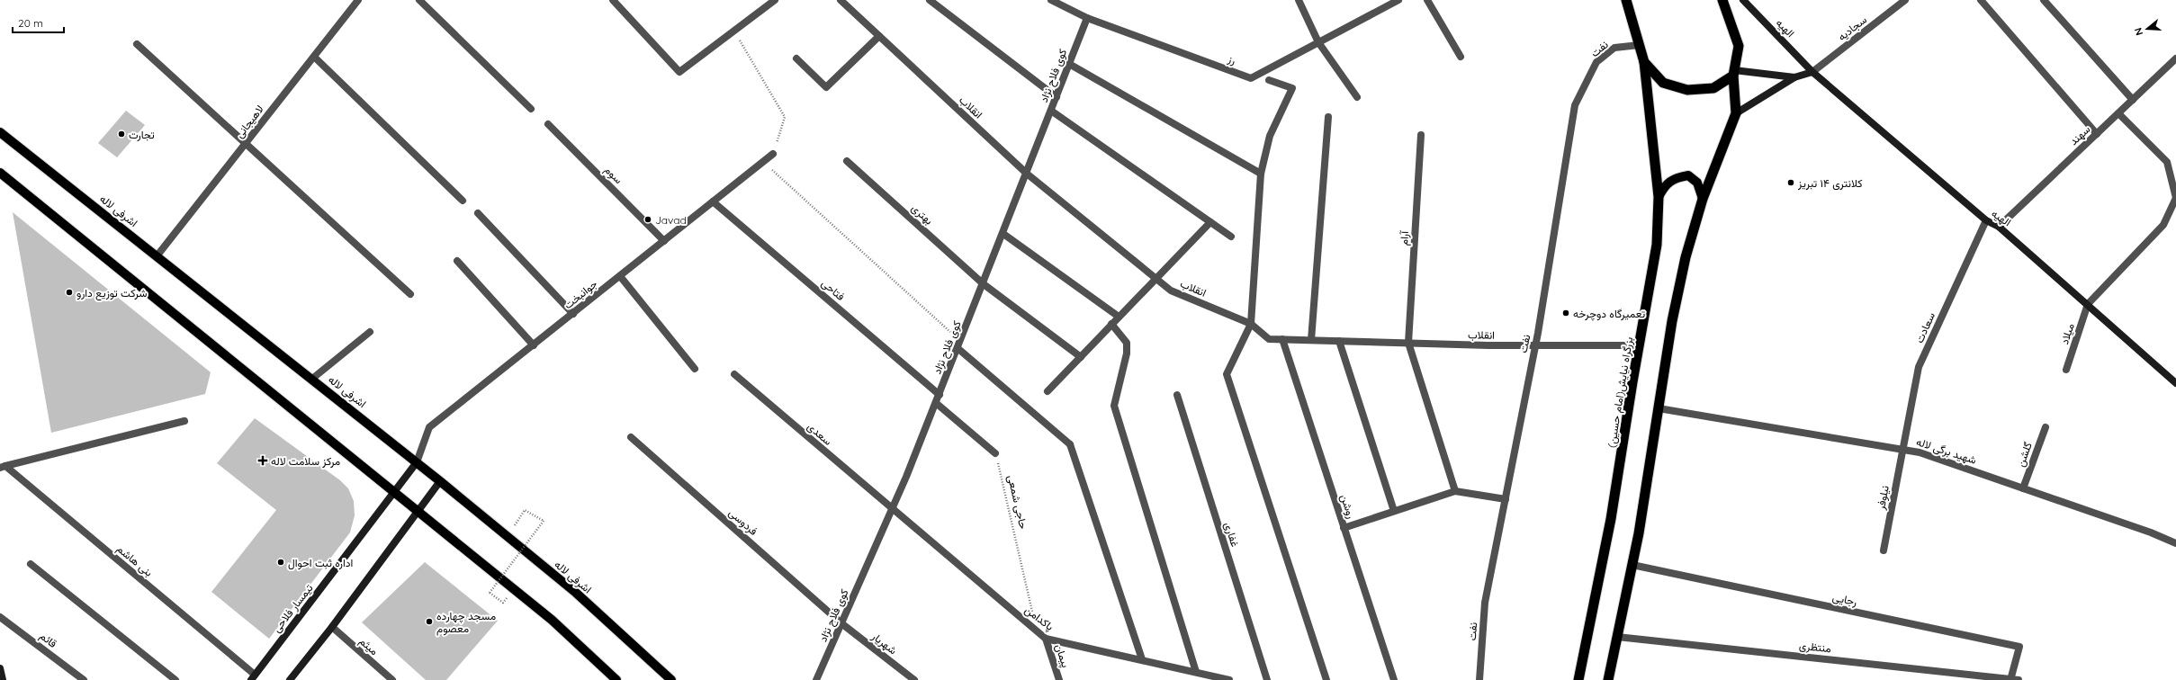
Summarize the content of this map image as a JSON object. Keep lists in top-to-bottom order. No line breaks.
{"streets":{"highway":["بزرگراه نیایش(امام حسین)"],"main road":["الهیه","اشرفی لاله","تیمسار فلاحی"],"street":["سجادیه","نفت","رز","کوی فلاح نژاد","انقلاب","لاهیجانی","سهند","سوم","بهتری","آرام","فتاحی","جوانبخت","سعادت","میلاد","سعدی","شهید برگی لاله","گلشن","نیلوفر","روشن","فردوسی","غفاری","بنی هاشم","رجایی","پاکدامن","قائم","شهریار","میثم","منتظری","پیمان"],"path":["حاجی شمعی"]},"crossings":[["الهیه","سجادیه"],["الهیه","سهند"],["الهیه","سعادت"],["الهیه","میلاد"],["نفت","انقلاب"],["نفت","بزرگراه نیایش(امام حسین)"],["رز","کوی فلاح نژاد"],["کوی فلاح نژاد","انقلاب"],["کوی فلاح نژاد","بهتری"],["کوی فلاح نژاد","فتاحی"],["کوی فلاح نژاد","سعدی"],["کوی فلاح نژاد","فردوسی"],["کوی فلاح نژاد","پاکدامن"],["کوی فلاح نژاد","شهریار"],["انقلاب","آرام"],["انقلاب","بزرگراه نیایش(امام حسین)"],["انقلاب","روشن"],["لاهیجانی","اشرفی لاله"],["سوم","جوانبخت"],["اشرفی لاله","جوانبخت"],["اشرفی لاله","تیمسار فلاحی"],["فتاحی","جوانبخت"],["جوانبخت","تیمسار فلاحی"],["سعادت","شهید برگی لاله"],["سعادت","نیلوفر"],["سعدی","پاکدامن"],["شهید برگی لاله","گلشن"],["شهید برگی لاله","نیلوفر"],["حاجی شمعی","پاکدامن"],["فردوسی","شهریار"],["بنی هاشم","تیمسار فلاحی"],["رجایی","منتظری"],["پاکدامن","پیمان"]],"places":{"other":["تجارت","کلانتری ۱۴ تبریز","Javad","شرکت توزیع دارو","تعمیرگاه دوچرخه","اداره ثبت احوال","مسجد چهارده معصوم"],"health":["مرکز سلامت لاله"]},"scale_bar":"20 m","north":"left"}
